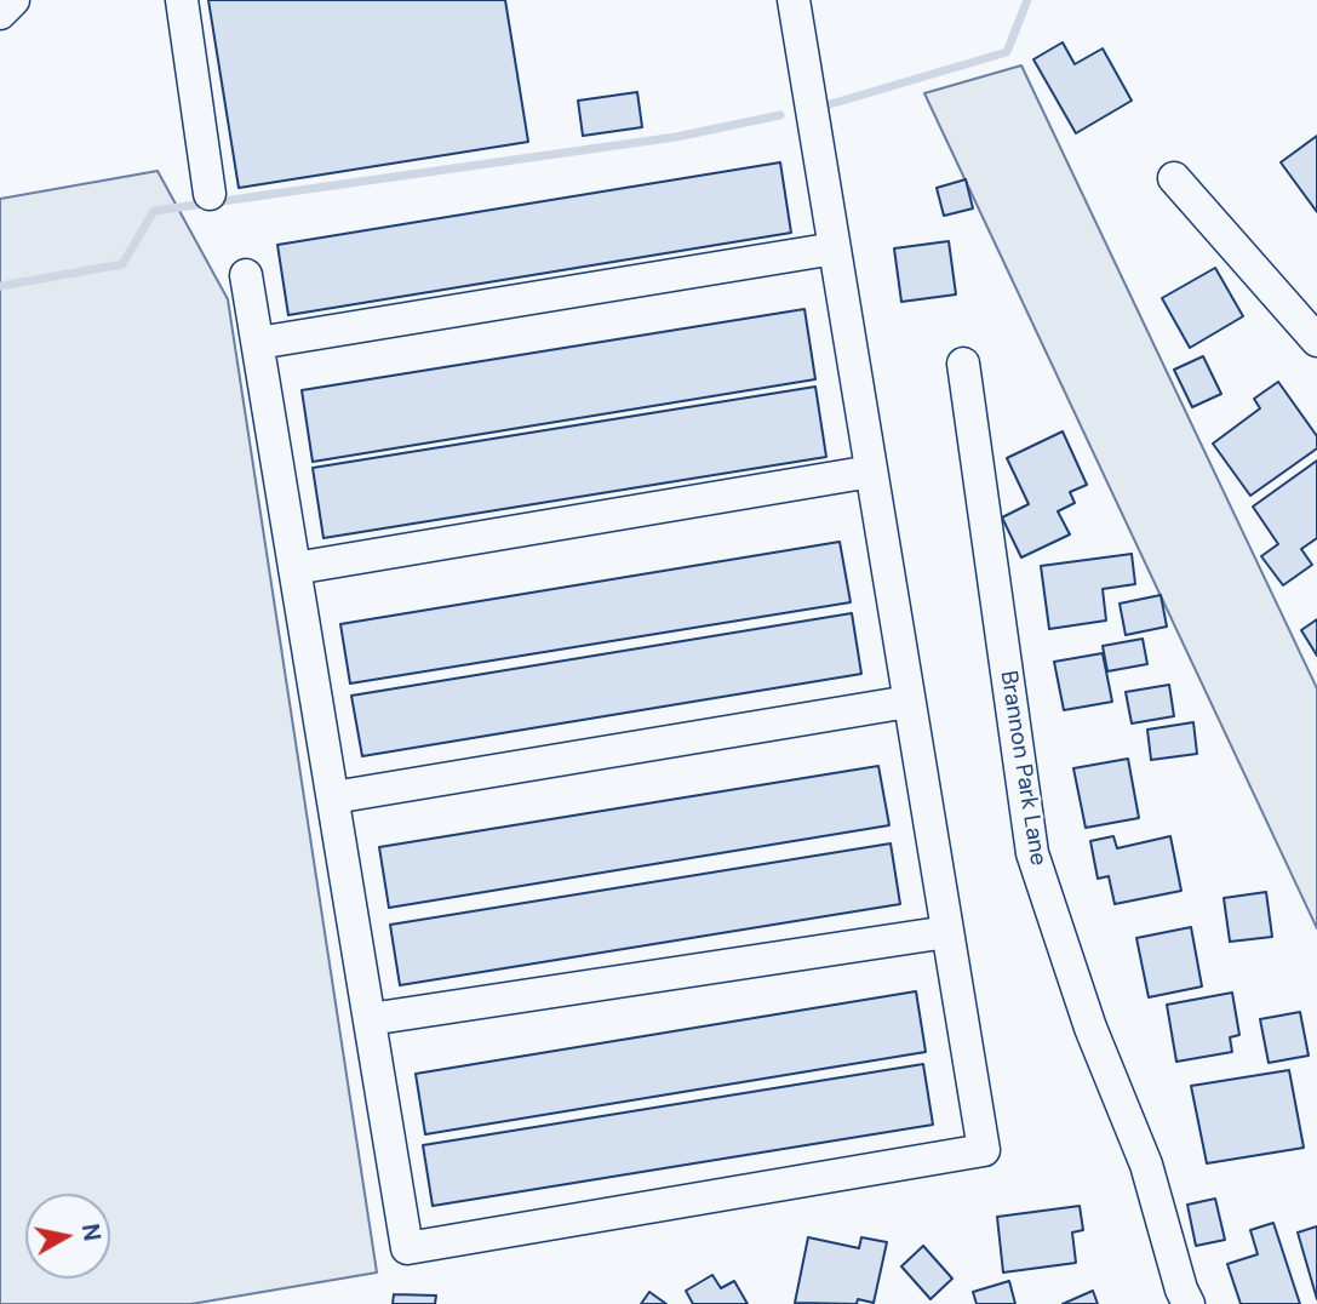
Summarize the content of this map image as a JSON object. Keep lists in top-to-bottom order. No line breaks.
{"streets":{"street":["Brannon Park Lane"]},"north":"right"}
